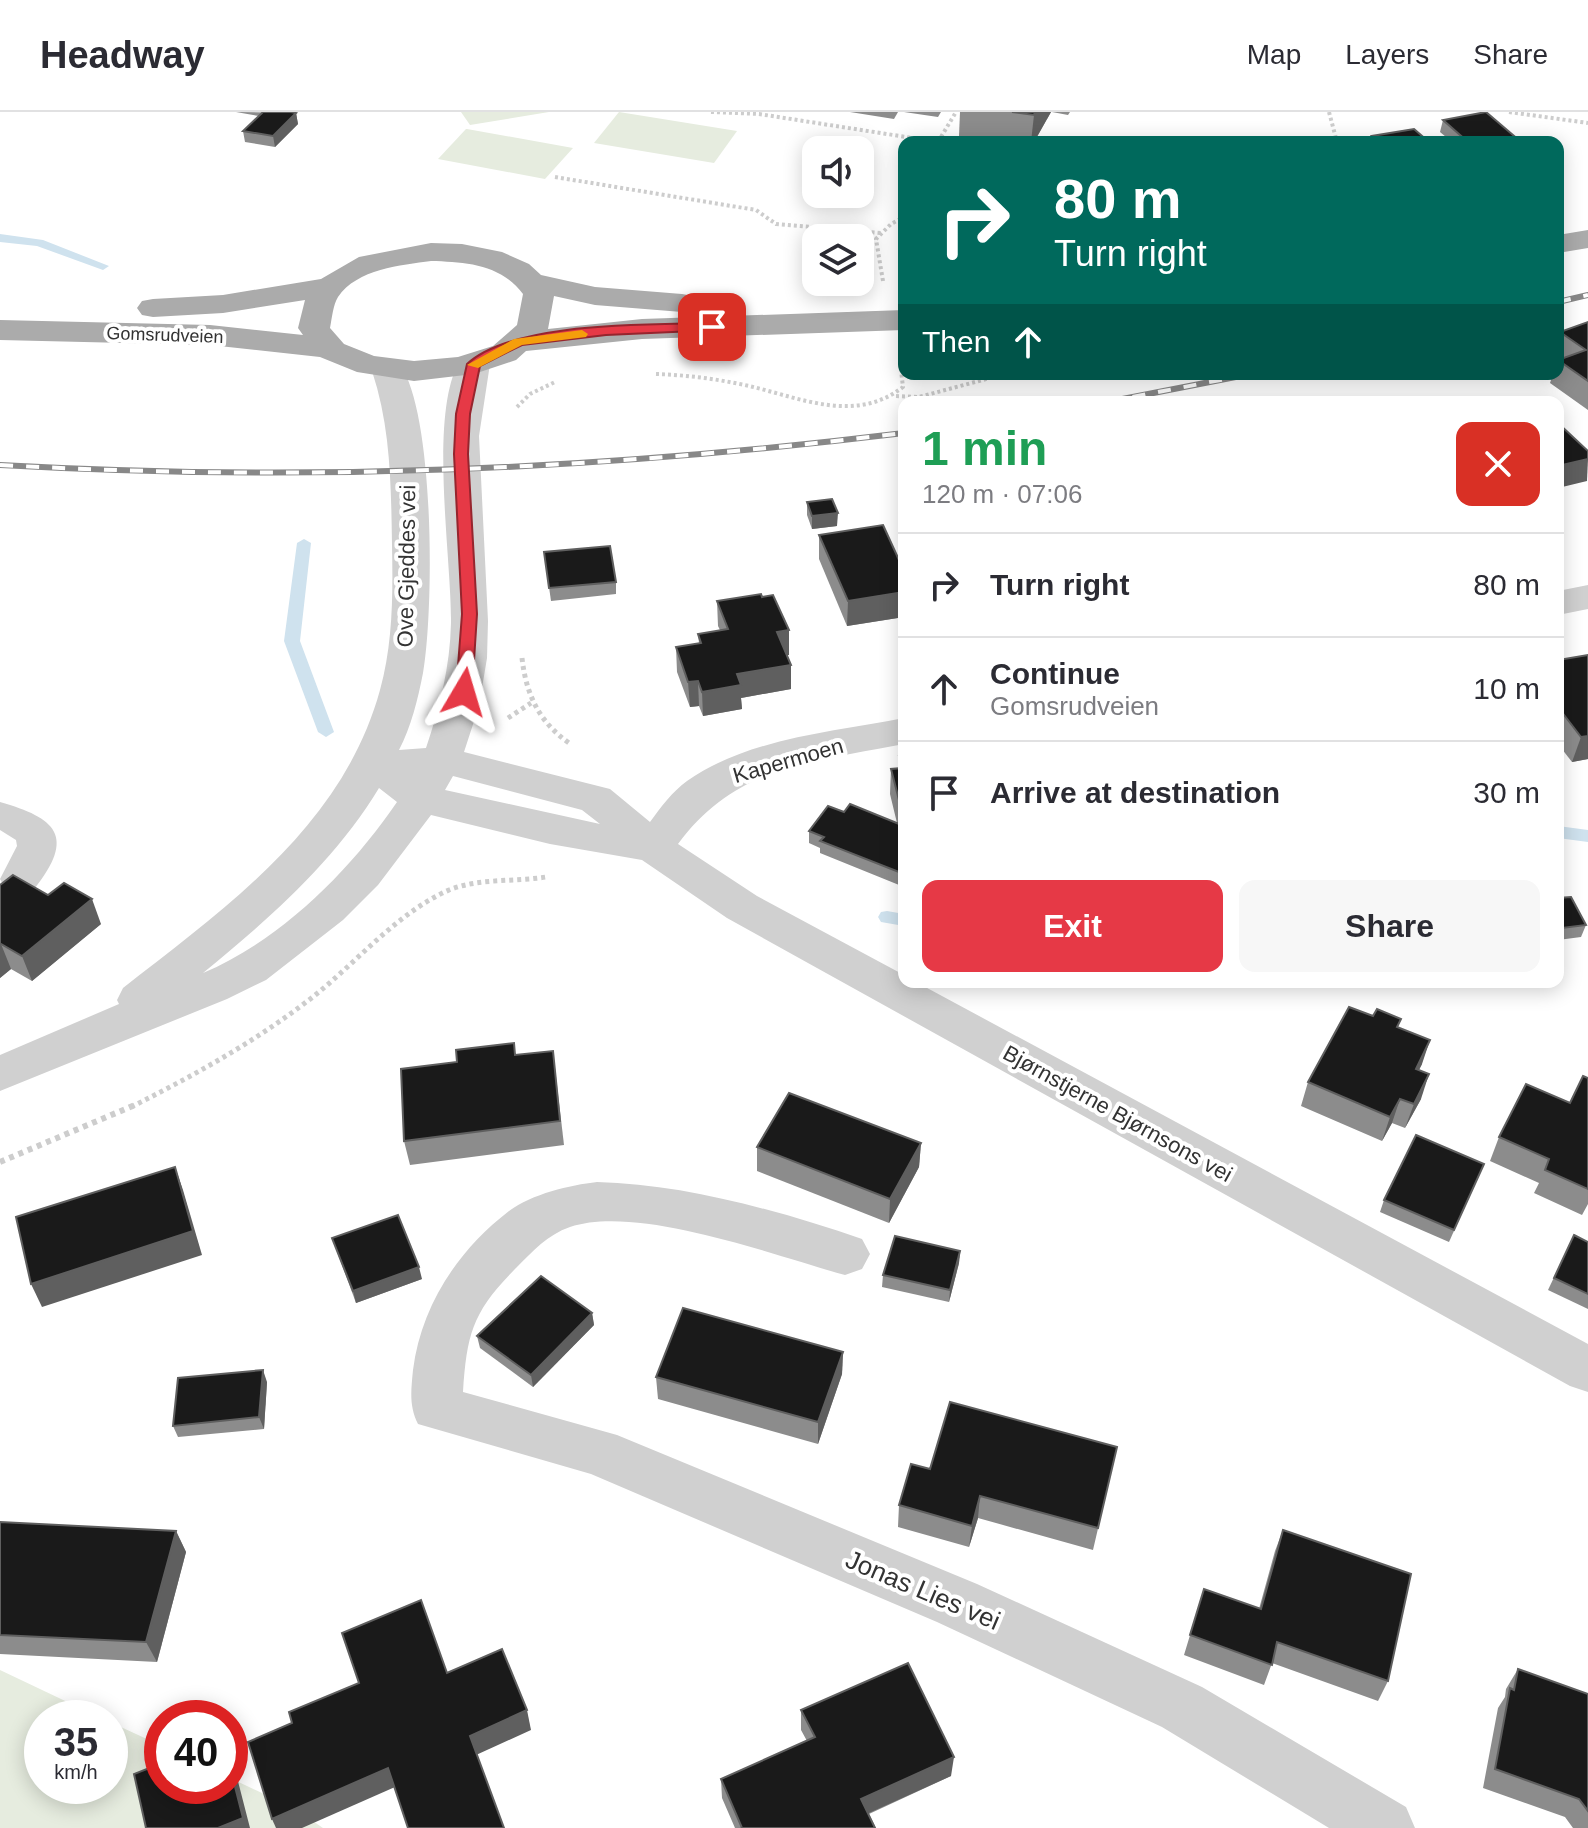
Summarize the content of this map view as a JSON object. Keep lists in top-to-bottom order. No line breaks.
{"streets":{"main road":["Gomsrudveien"],"street":["Ove Gjeddes vei","Kapermoen","Bjørnstjerne Bjørnsons vei","Jonas Lies vei"]},"crossings":[["Ove Gjeddes vei","Bjørnstjerne Bjørnsons vei"],["Kapermoen","Bjørnstjerne Bjørnsons vei"]],"page":{"header":"Headway","nav":["Map","Layers","Share"],"turn":["80 m","Turn right"],"then":"Then","heading":["1 min","120 m · 07:06"],"list":[{"name":"Turn right","value":"80 m"},{"name":"Continue","note":"Gomsrudveien","value":"10 m"},{"name":"Arrive at destination","value":"30 m"}],"buttons":["Exit","Share"],"speed":"35 km/h","limit":"40"}}
